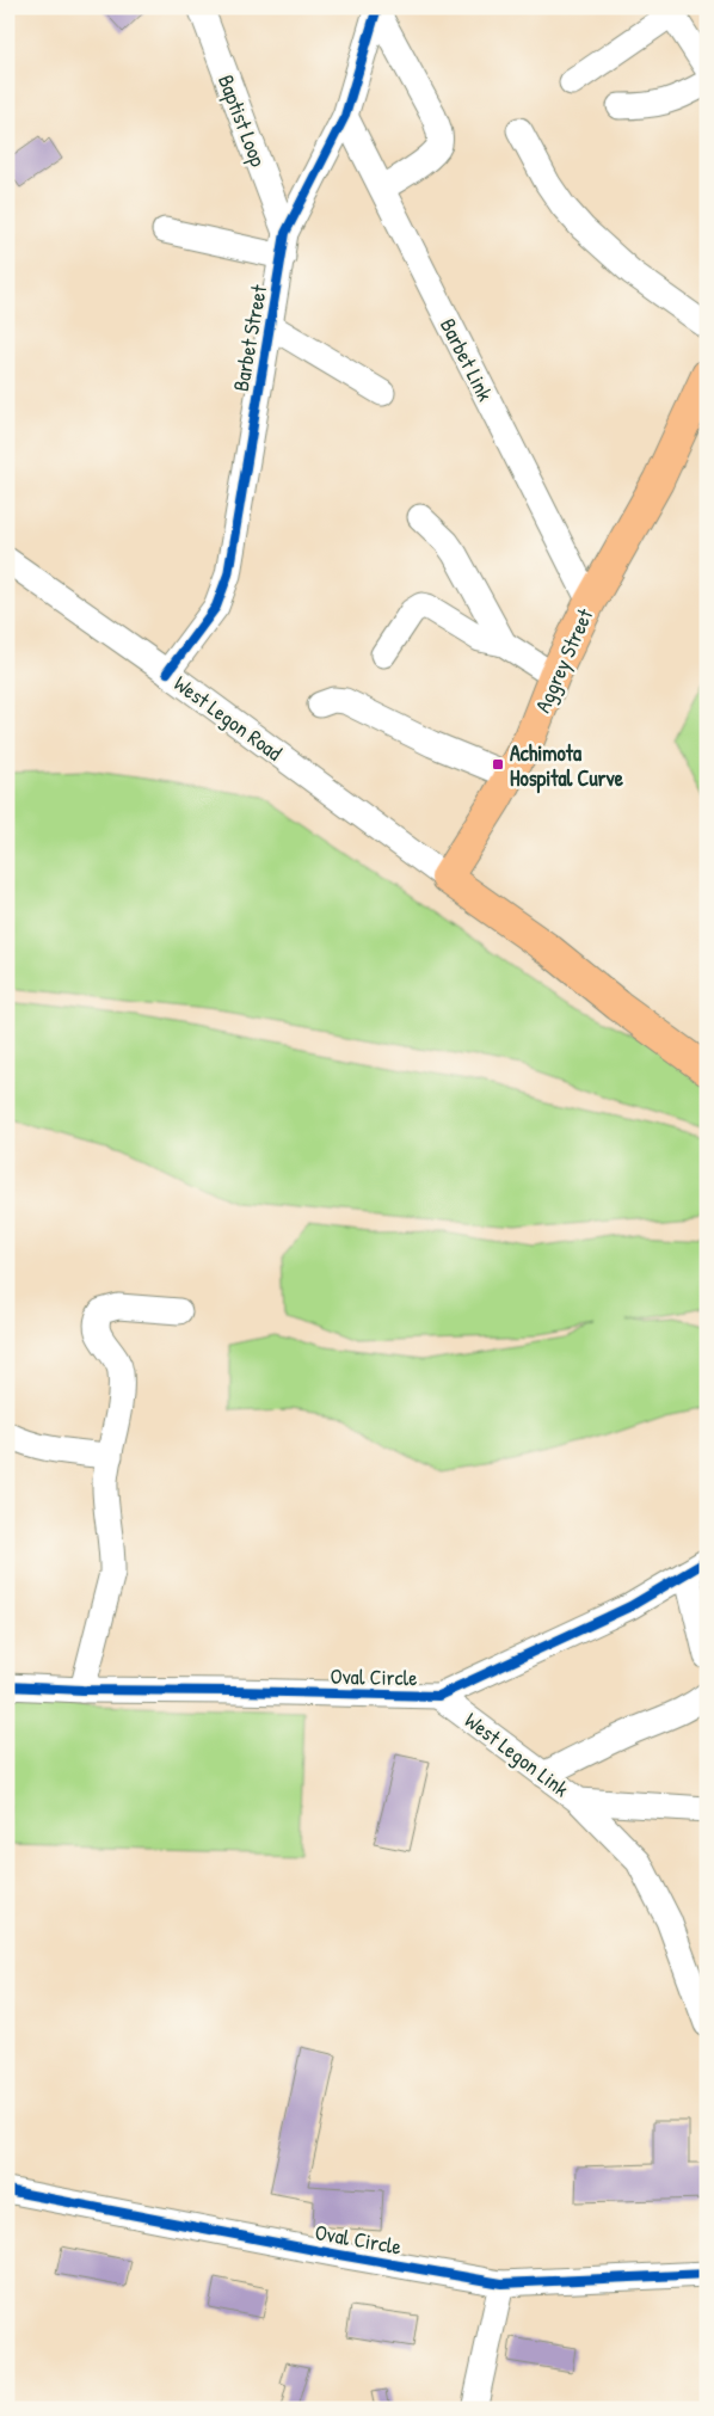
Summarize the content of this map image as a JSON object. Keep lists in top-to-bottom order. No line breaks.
{"streets":{"main road":["Aggrey Street"],"street":["Baptist Loop","Barbet Street","Barbet Link","West Legon Road","Oval Circle","West Legon Link"]},"crossings":[["Baptist Loop","Barbet Street"],["Barbet Street","Barbet Link"],["Barbet Street","West Legon Road"],["Barbet Link","Aggrey Street"],["Aggrey Street","West Legon Road"],["Oval Circle","West Legon Link"]],"places":{"transit":["Achimota Hospital Curve"]}}
